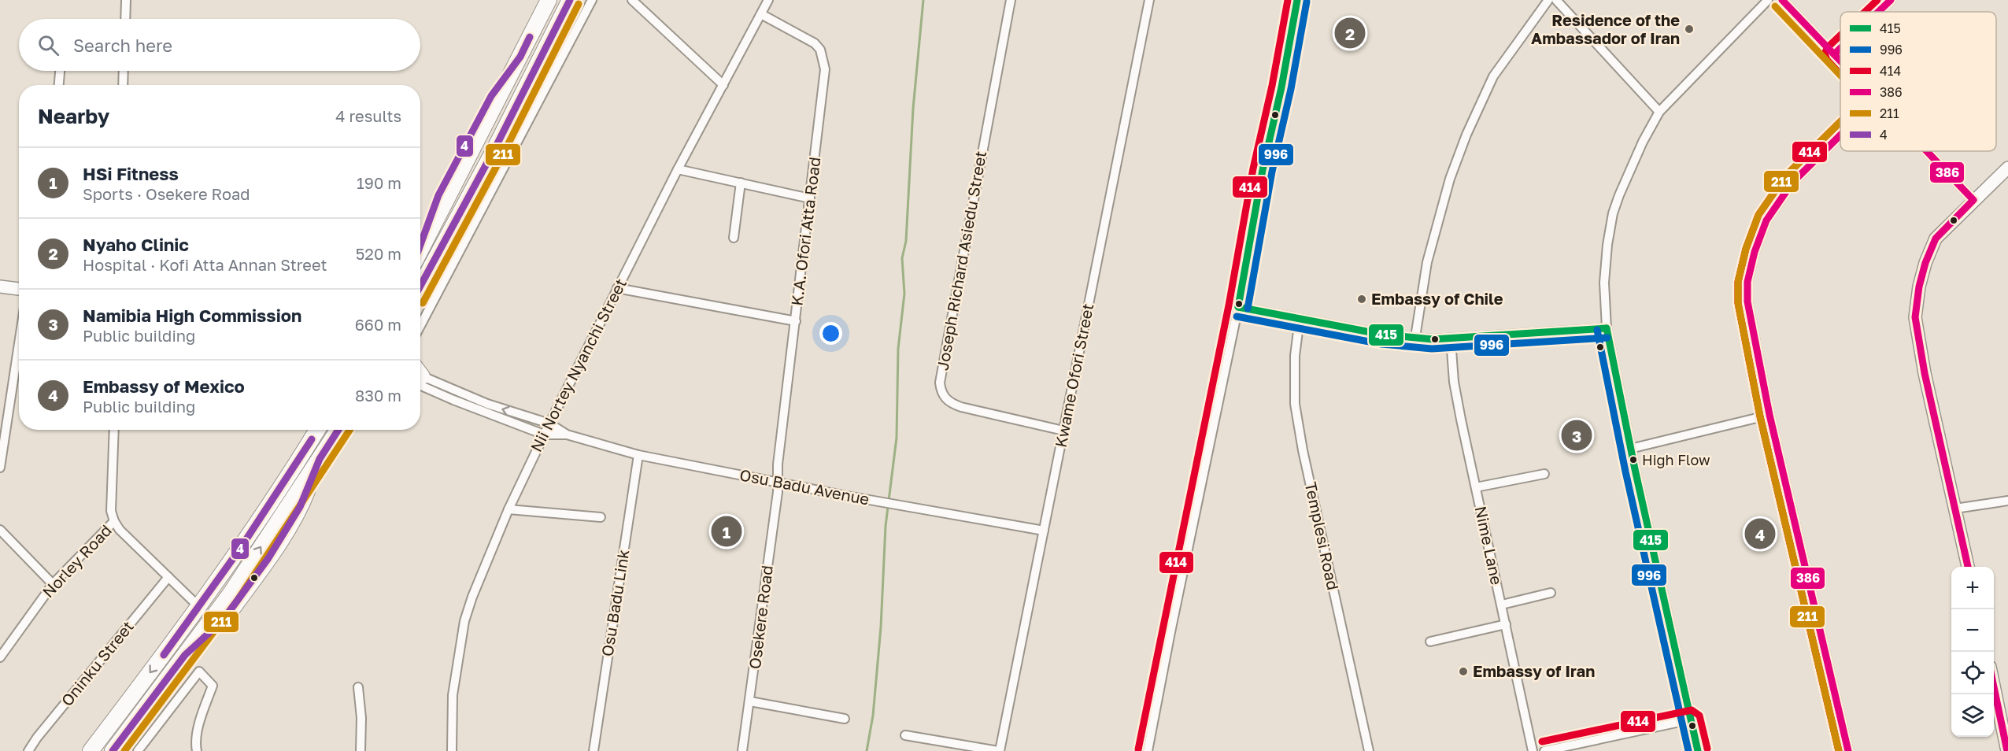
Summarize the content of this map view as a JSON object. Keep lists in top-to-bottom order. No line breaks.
{"streets":{"street":["K.A. Ofori Atta Road","Joseph Richard Asiedu Street","Nii Nortey Nyanchi Street","Kwame Ofori Street","Osu Badu Avenue","Templesi Road","Nime Lane","Norley Road","Osu Badu Link","Osekere Road","Oninku Street"]},"crossings":[["K.A. Ofori Atta Road","Nii Nortey Nyanchi Street"],["K.A. Ofori Atta Road","Osu Badu Avenue"],["K.A. Ofori Atta Road","Osekere Road"],["Joseph Richard Asiedu Street","Kwame Ofori Street"],["Nii Nortey Nyanchi Street","Osu Badu Avenue"],["Kwame Ofori Street","Osu Badu Avenue"],["Osu Badu Avenue","Osu Badu Link"],["Osu Badu Avenue","Osekere Road"]],"places":["Residence of the Ambassador of Iran","Embassy of Chile","High Flow","Embassy of Iran"],"lines":["transit line 415","transit line 414","transit line 386","transit line 4","transit line 996","transit line 211"],"legend":["415","996","414","386","211","4"],"page":{"pins":["2","3","1","4"],"search":"Search here","heading":["Nearby","4 results"],"list":[{"mark":"1","name":"HSi Fitness","note":"Sports · Osekere Road","value":"190 m"},{"mark":"2","name":"Nyaho Clinic","note":"Hospital · Kofi Atta Annan Street","value":"520 m"},{"mark":"3","name":"Namibia High Commission","note":"Public building","value":"660 m"},{"mark":"4","name":"Embassy of Mexico","note":"Public building","value":"830 m"}],"map_buttons":["+","−"]}}
